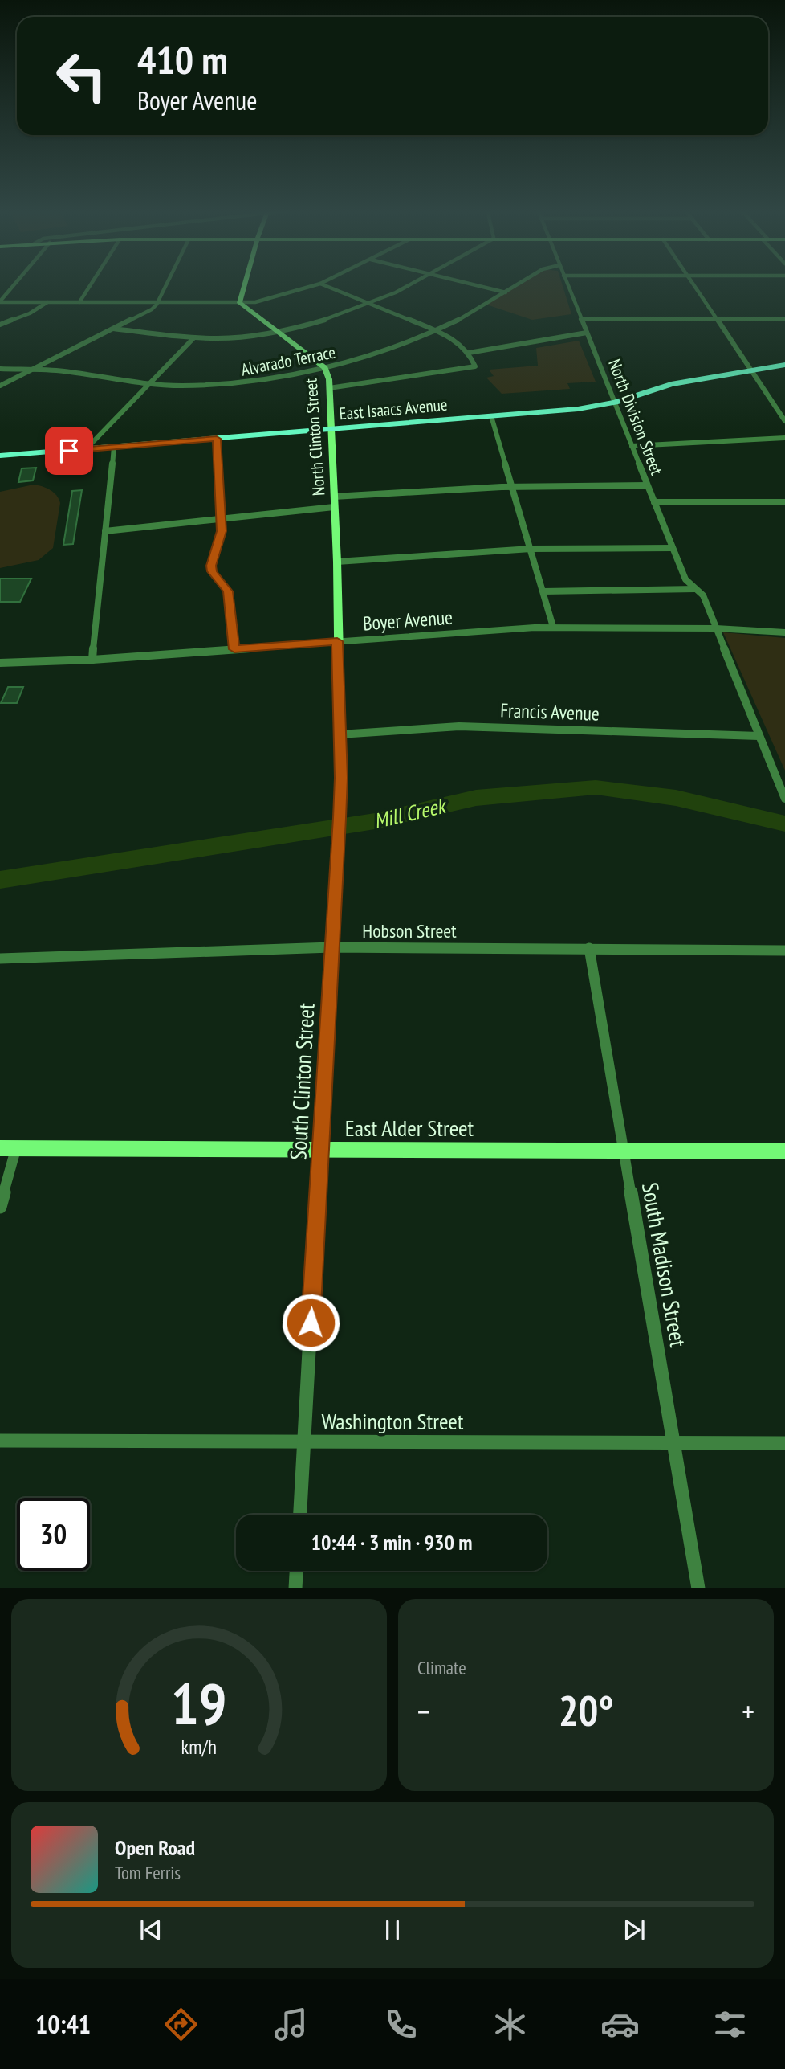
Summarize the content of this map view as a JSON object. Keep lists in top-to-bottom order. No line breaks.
{"streets":{"main road":["East Isaacs Avenue","North Clinton Street","South Clinton Street","East Alder Street"],"street":["Alvarado Terrace","North Division Street","Boyer Avenue","Francis Avenue","Hobson Street","South Madison Street","Washington Street"]},"crossings":[["Alvarado Terrace","North Clinton Street"],["East Isaacs Avenue","North Division Street"],["East Isaacs Avenue","North Clinton Street"],["North Division Street","Boyer Avenue"],["North Division Street","Francis Avenue"],["North Clinton Street","Boyer Avenue"],["North Clinton Street","South Clinton Street"],["Boyer Avenue","South Clinton Street"],["Francis Avenue","South Clinton Street"],["Hobson Street","South Clinton Street"],["Hobson Street","South Madison Street"],["South Clinton Street","East Alder Street"],["South Clinton Street","Washington Street"],["East Alder Street","South Madison Street"],["South Madison Street","Washington Street"]],"water":["Mill Creek"],"page":{"turn":["410 m","Boyer Avenue"],"limit":"30","trip":"10:44 · 3 min · 930 m","tile":"Climate","heat":["−","20°","+"],"song":["Open Road","Tom Ferris"],"tabs":"10:41","gauge":["19","km/h"]}}
